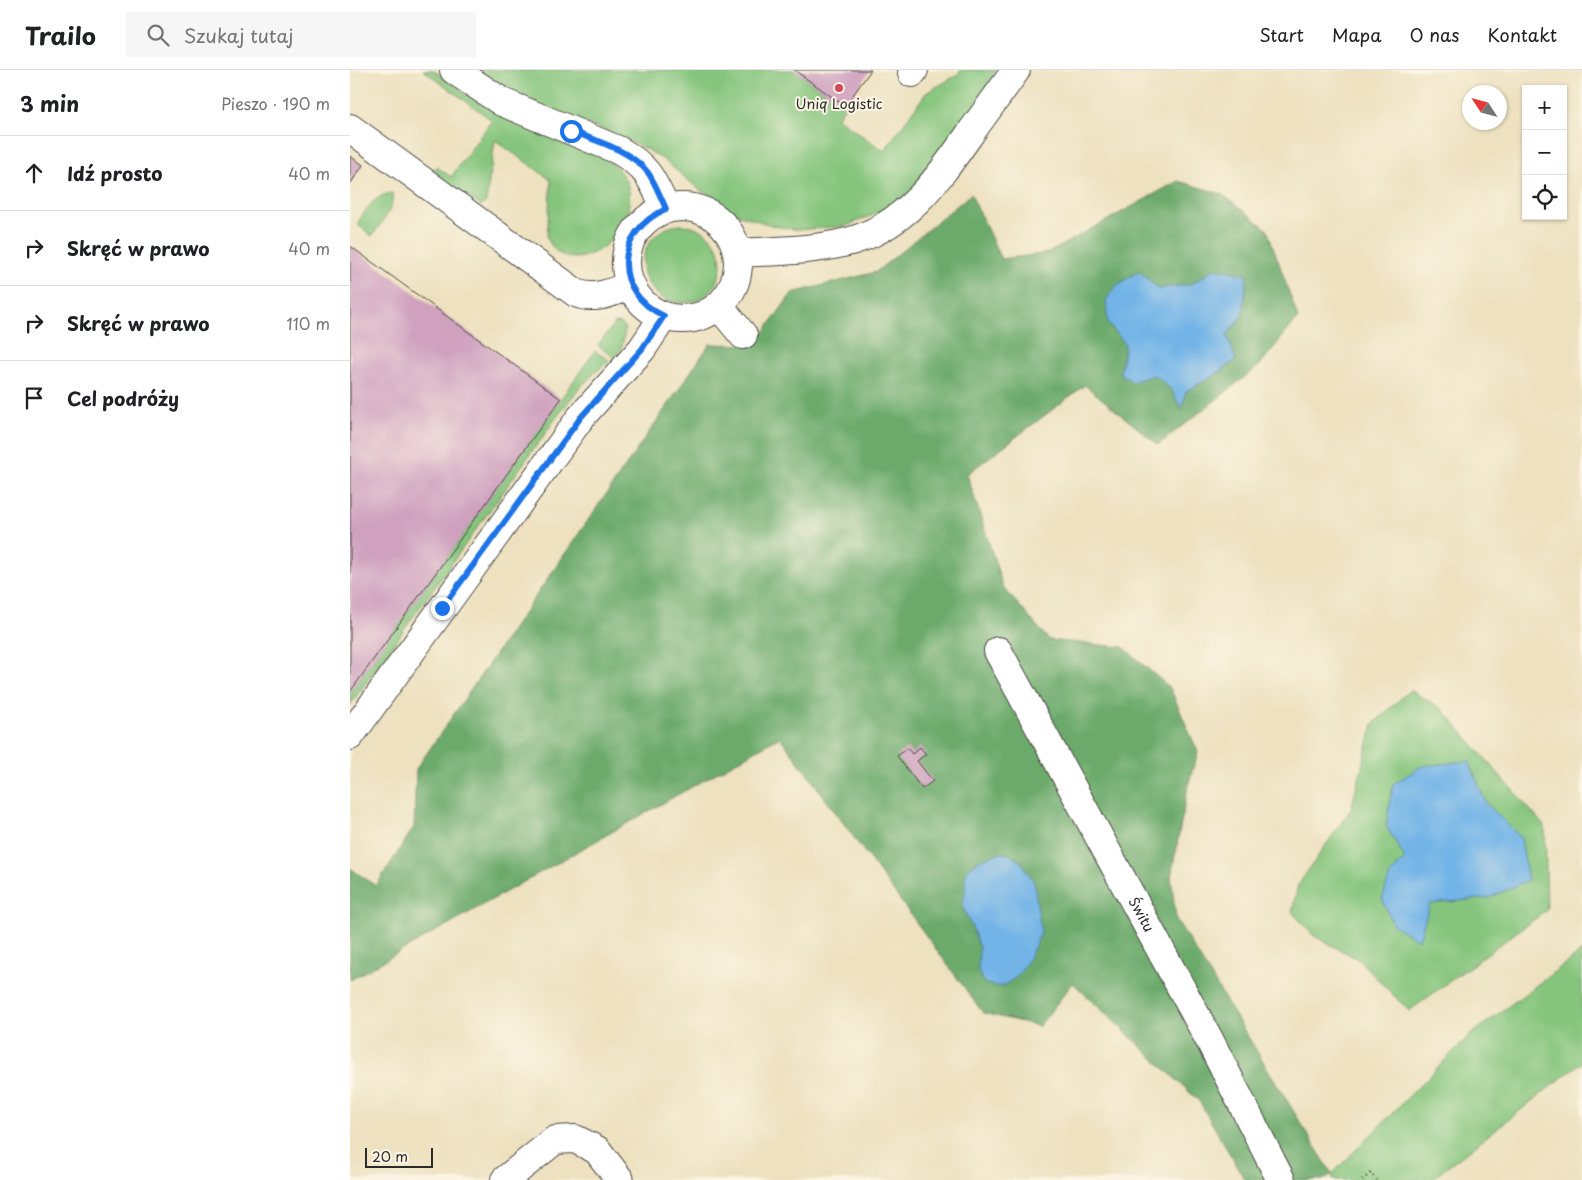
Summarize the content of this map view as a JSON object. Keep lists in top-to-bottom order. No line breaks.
{"streets":{"street":["Świtu"]},"places":["Uniq Logistic"],"scale_bar":"20 m","north":"top left","page":{"header":"Trailo","search":"Szukaj tutaj","nav":["Start","Mapa","O nas","Kontakt"],"heading":["3 min","Pieszo · 190 m"],"map_buttons":["+","−"],"list":[["Idź prosto","40 m"],["Skręć w prawo","40 m"],["Skręć w prawo","110 m"],"Cel podróży"],"scale":"20 m"}}
